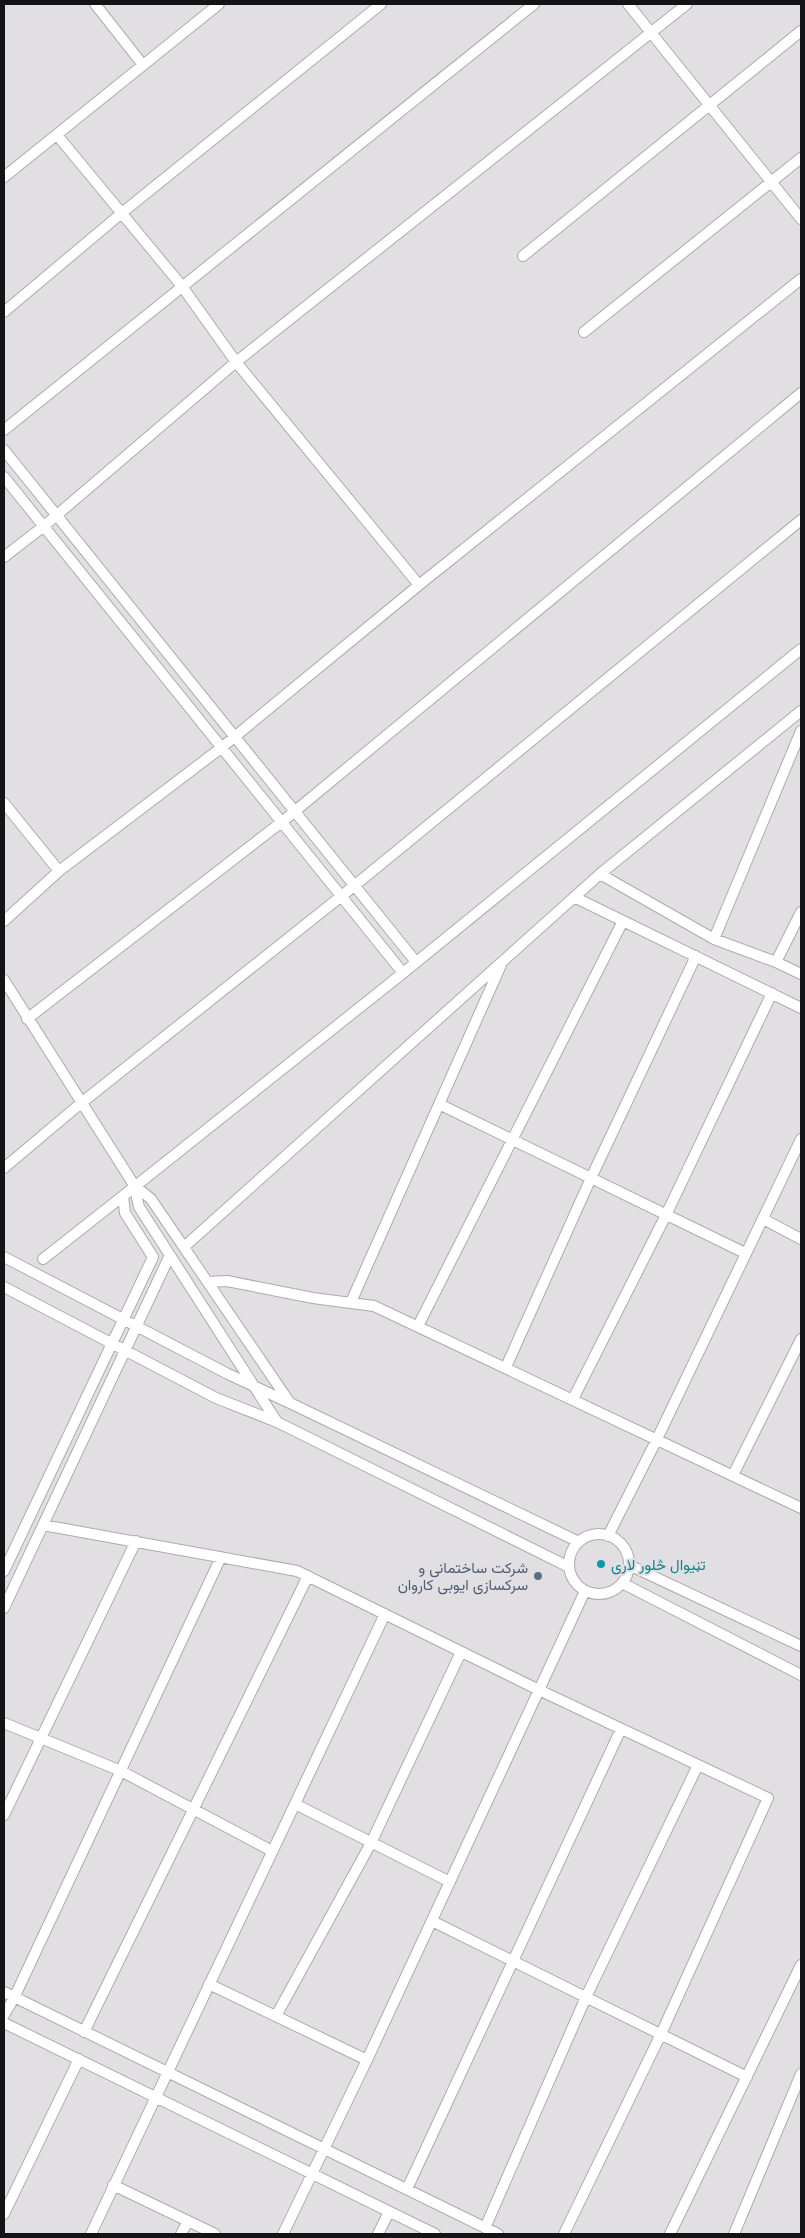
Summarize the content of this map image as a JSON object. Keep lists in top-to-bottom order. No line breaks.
{"places":["تڼیوال څلور لاری","شرکت ساختمانی و سرکسازی ایوبی کاروان"]}
